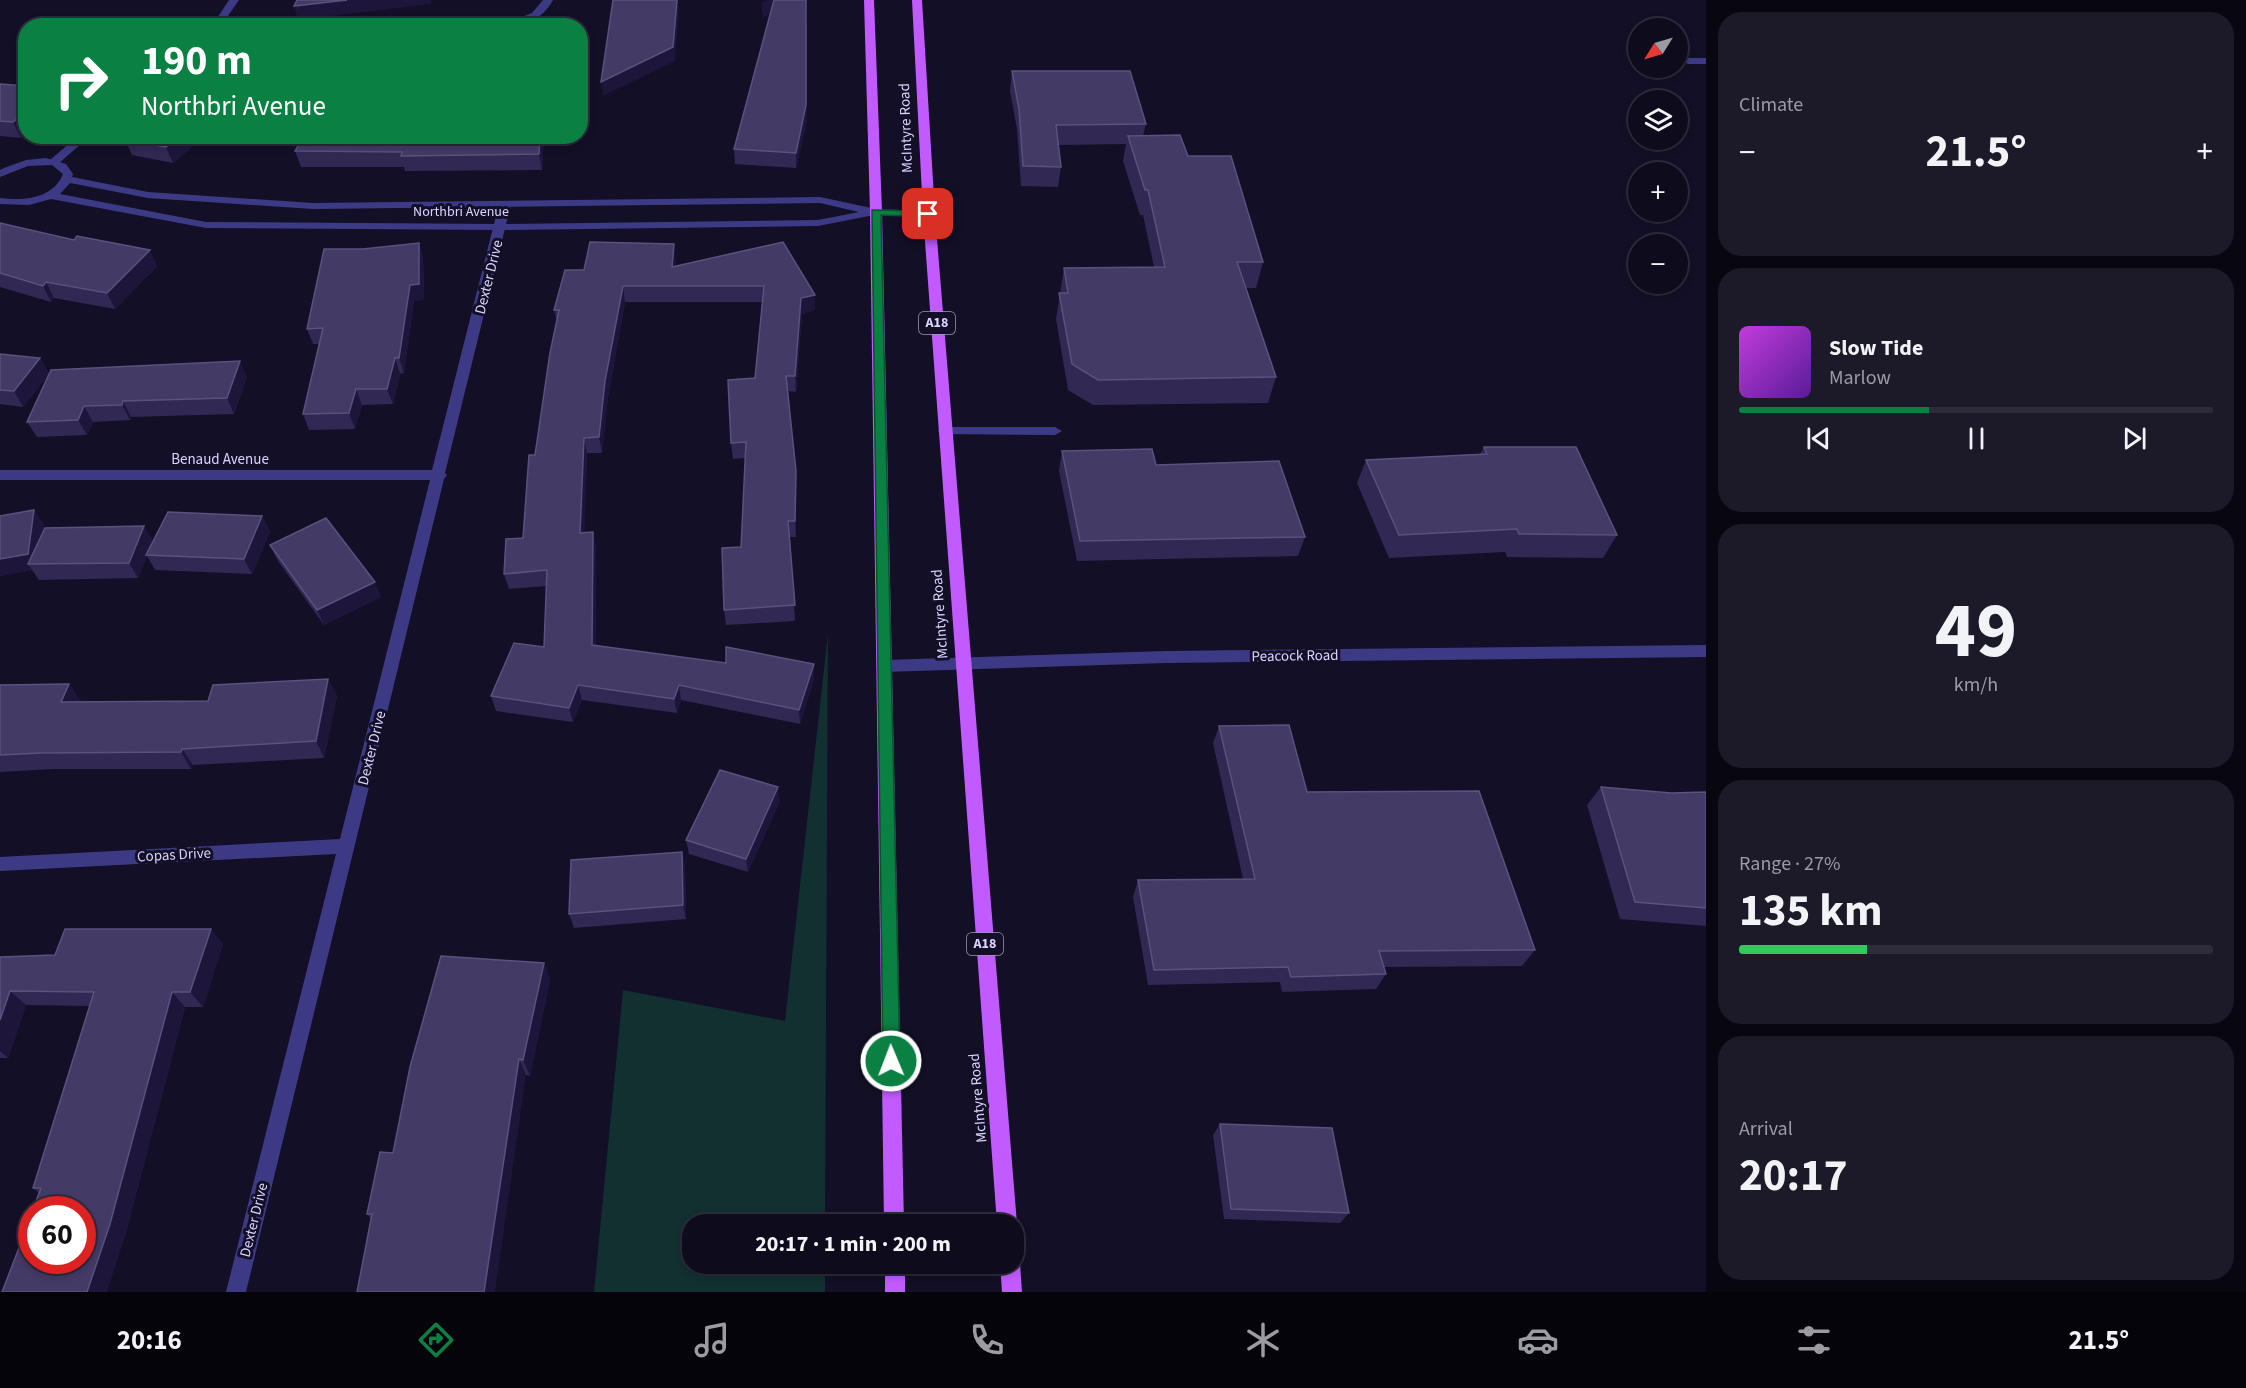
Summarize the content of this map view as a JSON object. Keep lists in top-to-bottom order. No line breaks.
{"streets":{"main road":["McIntyre Road","A18"],"street":["Northbri Avenue","Dexter Drive","Benaud Avenue","Peacock Road","Copas Drive"]},"crossings":[["McIntyre Road","Northbri Avenue"],["McIntyre Road","Peacock Road"],["Northbri Avenue","Dexter Drive"],["Dexter Drive","Benaud Avenue"],["Dexter Drive","Copas Drive"]],"north":"bottom left","page":{"tile":["Climate",["49","km/h"],["Range · 27%","135 km"],["Arrival","20:17"]],"map_buttons":["+","−"],"turn":["190 m","Northbri Avenue"],"heat":["−","21.5°","+"],"song":["Slow Tide","Marlow"],"limit":"60","trip":"20:17 · 1 min · 200 m","tabs":["20:16","21.5°"]}}
